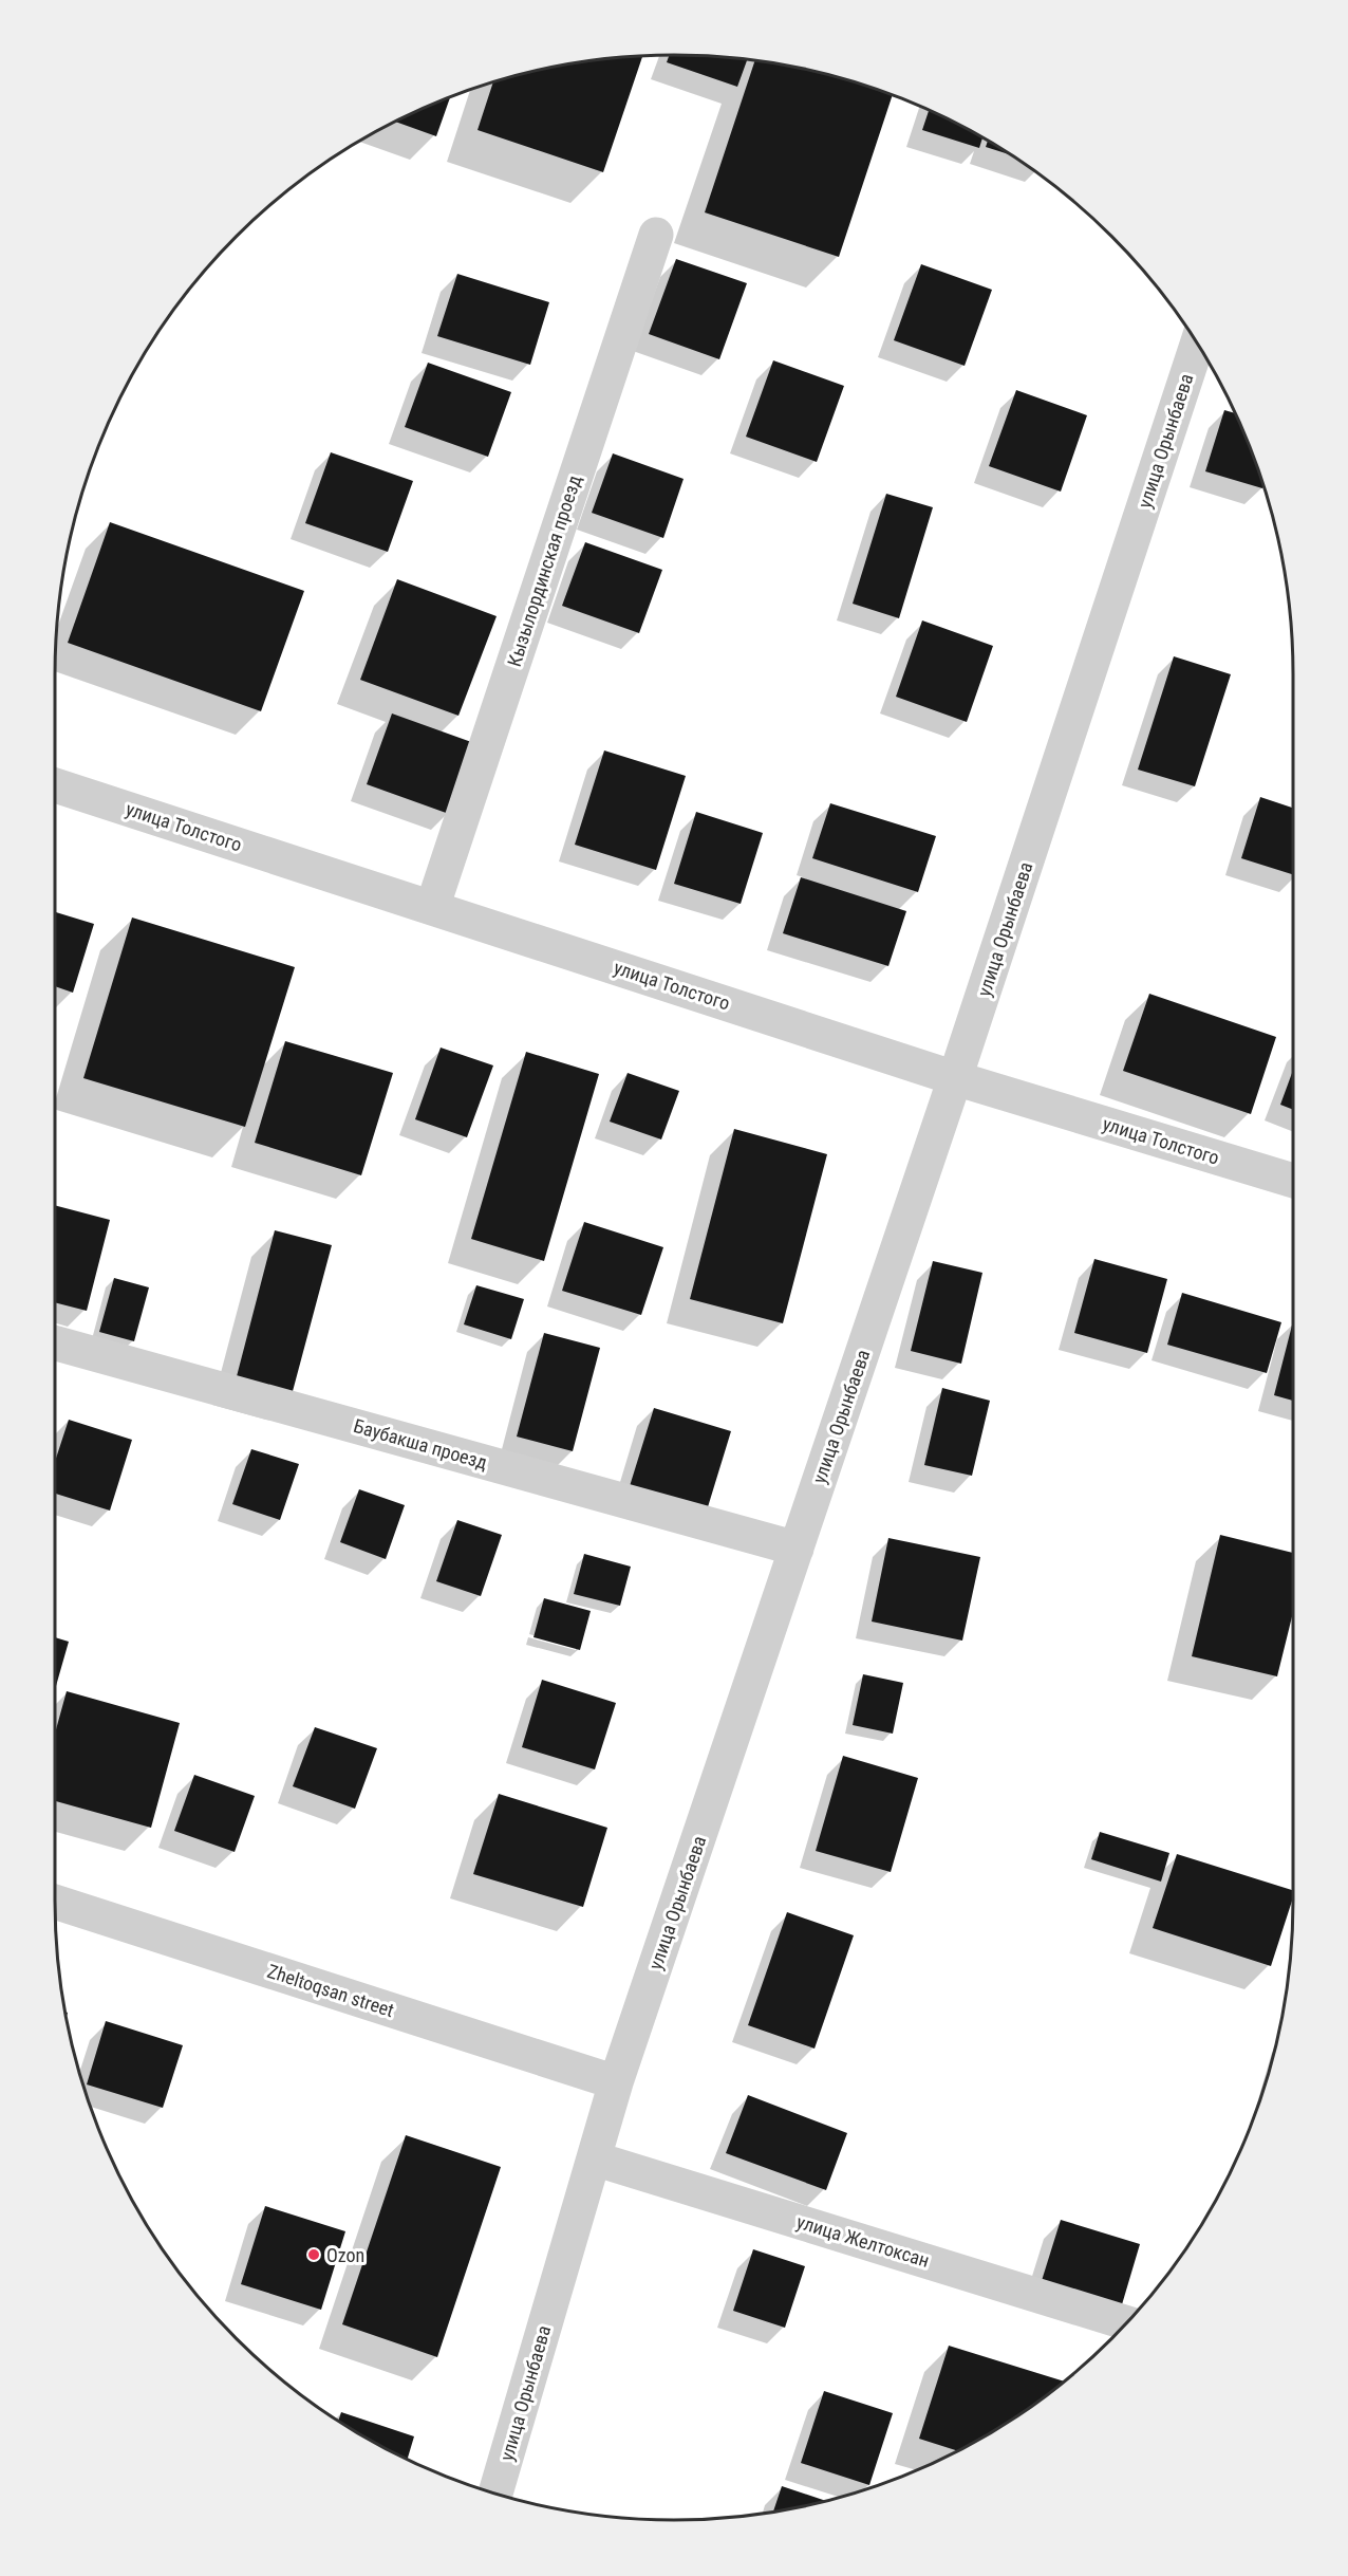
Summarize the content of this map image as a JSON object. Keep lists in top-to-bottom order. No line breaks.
{"streets":{"street":["улица Орынбаева","Кызылординская проезд","улица Толстого","Баубакша проезд","Zheltoqsan street","улица Желтоксан"]},"crossings":[["улица Орынбаева","улица Толстого"],["улица Орынбаева","Баубакша проезд"],["улица Орынбаева","Zheltoqsan street"],["улица Орынбаева","улица Желтоксан"],["Кызылординская проезд","улица Толстого"]],"places":["Ozon"]}
